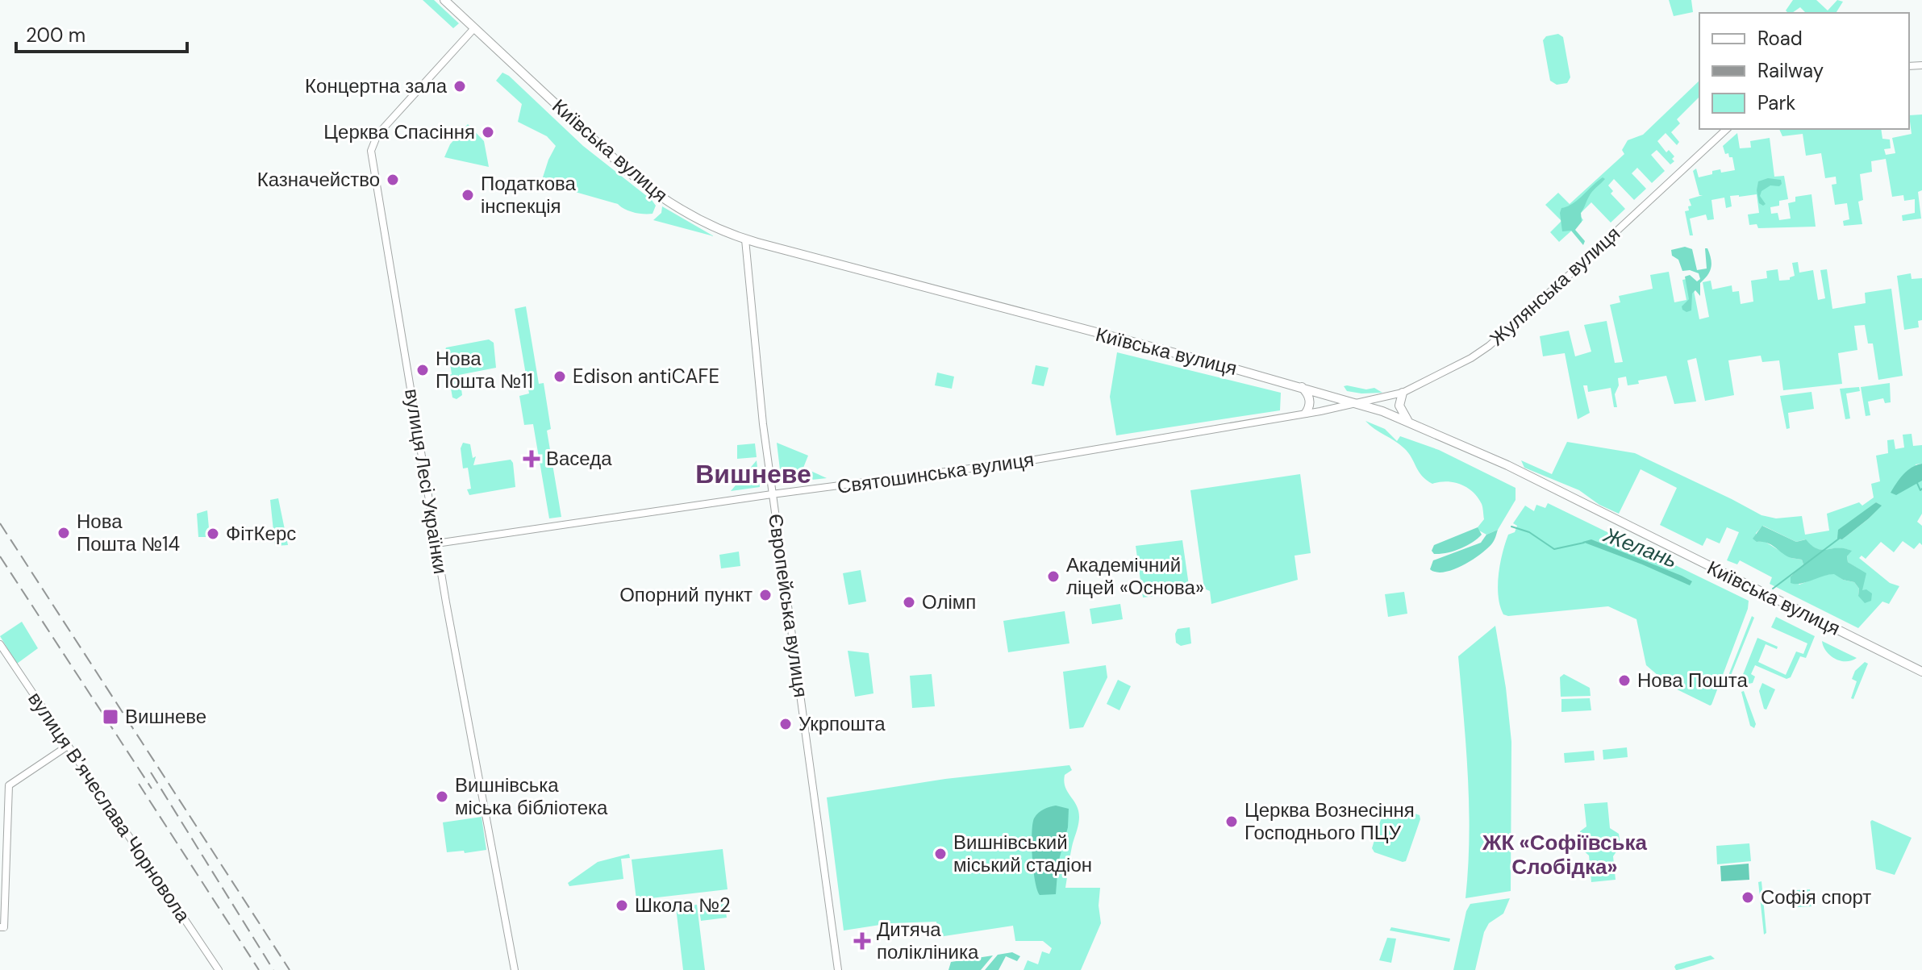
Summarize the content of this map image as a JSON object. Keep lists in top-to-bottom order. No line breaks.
{"streets":{"main road":["Київська вулиця"],"street":["Жулянська вулиця","Святошинська вулиця","вулиця Лесі Українки","Європейська вулиця","вулиця Вʼячеслава Чорновола"]},"crossings":[["Київська вулиця","Жулянська вулиця"],["Київська вулиця","Святошинська вулиця"],["Київська вулиця","вулиця Лесі Українки"],["Київська вулиця","Європейська вулиця"],["Жулянська вулиця","Святошинська вулиця"],["Святошинська вулиця","вулиця Лесі Українки"],["Святошинська вулиця","Європейська вулиця"]],"districts":["Вишневе","ЖК «Софіївська Слобідка»"],"water":["Желань"],"places":{"other":["Концертна зала","Церква Спасіння","Казначейство","Податкова інспекція","Нова Пошта №11","Edison antiCAFE","Нова Пошта №14","ФітКерс","Академічний ліцей «Основа»","Опорний пункт","Олімп","Нова Пошта","Укрпошта","Вишнівська міська бібліотека","Церква Вознесіння Господнього ПЦУ","Вишнівський міський стадіон","Софія спорт","Школа №2"],"health":["Васеда","Дитяча полікліника"],"transit":["Вишневе"]},"legend":["Road","Railway","Park"],"scale_bar":"200 m"}
